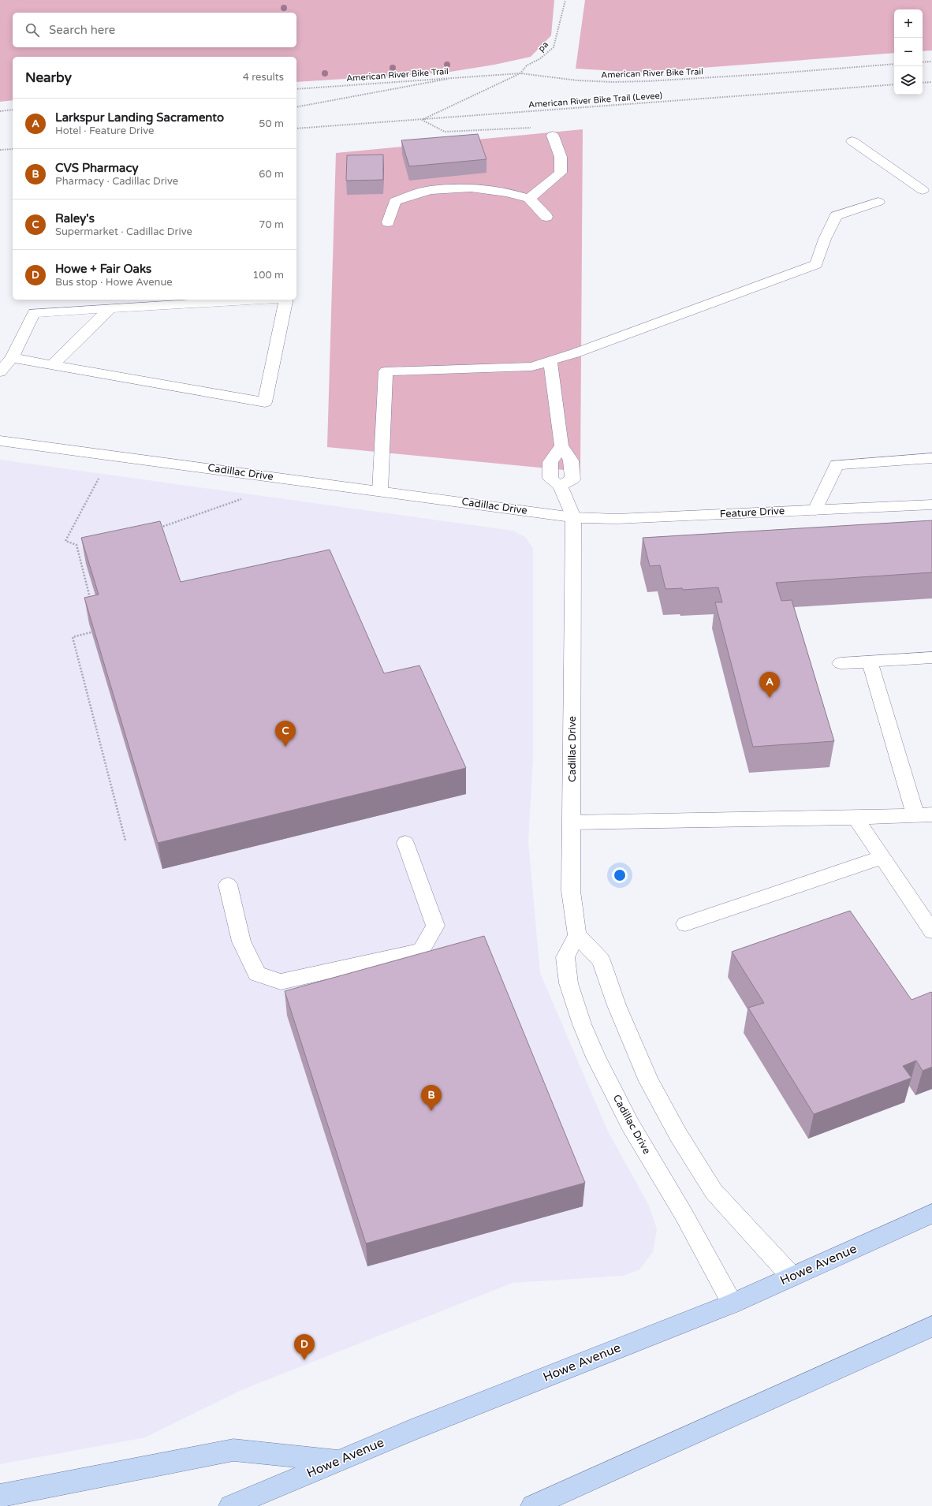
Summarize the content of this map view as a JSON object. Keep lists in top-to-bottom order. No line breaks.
{"streets":{"main road":["Howe Avenue"],"street":["Cadillac Drive","Feature Drive"],"path":["pa","American River Bike Trail","American River Bike Trail (Levee)"]},"crossings":[["pa","American River Bike Trail"],["pa","American River Bike Trail (Levee)"],["Cadillac Drive","Feature Drive"],["Cadillac Drive","Howe Avenue"]],"page":{"map_buttons":["+","−"],"search":"Search here","heading":["Nearby","4 results"],"list":[{"mark":"A","name":"Larkspur Landing Sacramento","note":"Hotel · Feature Drive","value":"50 m"},{"mark":"B","name":"CVS Pharmacy","note":"Pharmacy · Cadillac Drive","value":"60 m"},{"mark":"C","name":"Raley's","note":"Supermarket · Cadillac Drive","value":"70 m"},{"mark":"D","name":"Howe + Fair Oaks","note":"Bus stop · Howe Avenue","value":"100 m"}],"pins":["A","C","B","D"]}}
